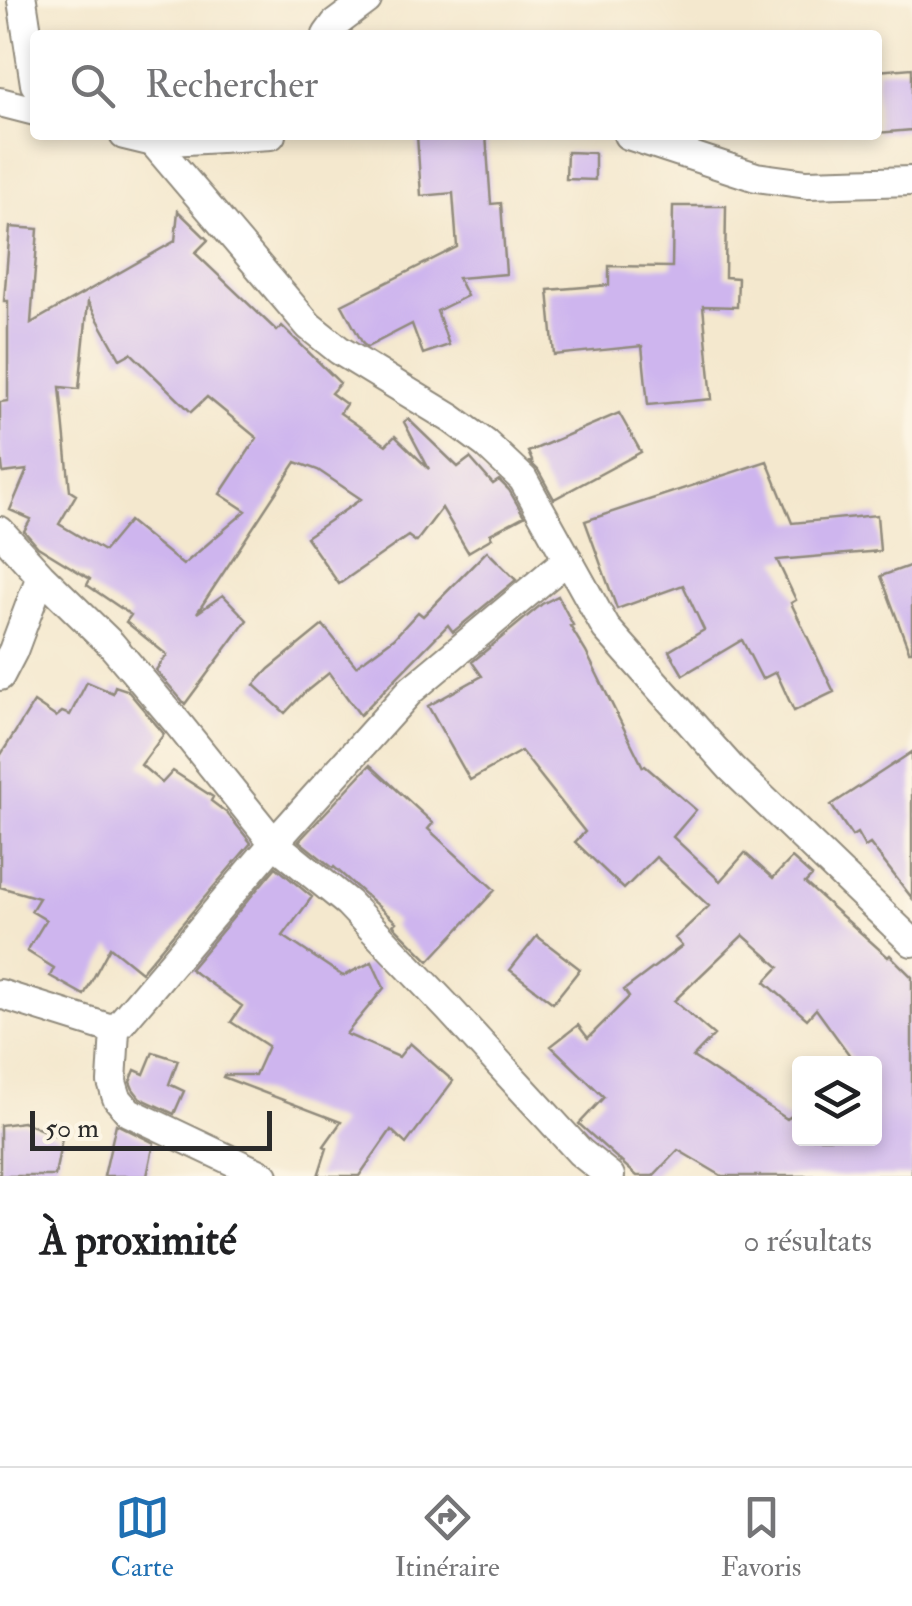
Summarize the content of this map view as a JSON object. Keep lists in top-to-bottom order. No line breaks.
{"scale_bar":"50 m","page":{"search":"Rechercher","scale":"50 m","heading":["À proximité","0 résultats"],"nav":["Carte","Itinéraire","Favoris"]}}
